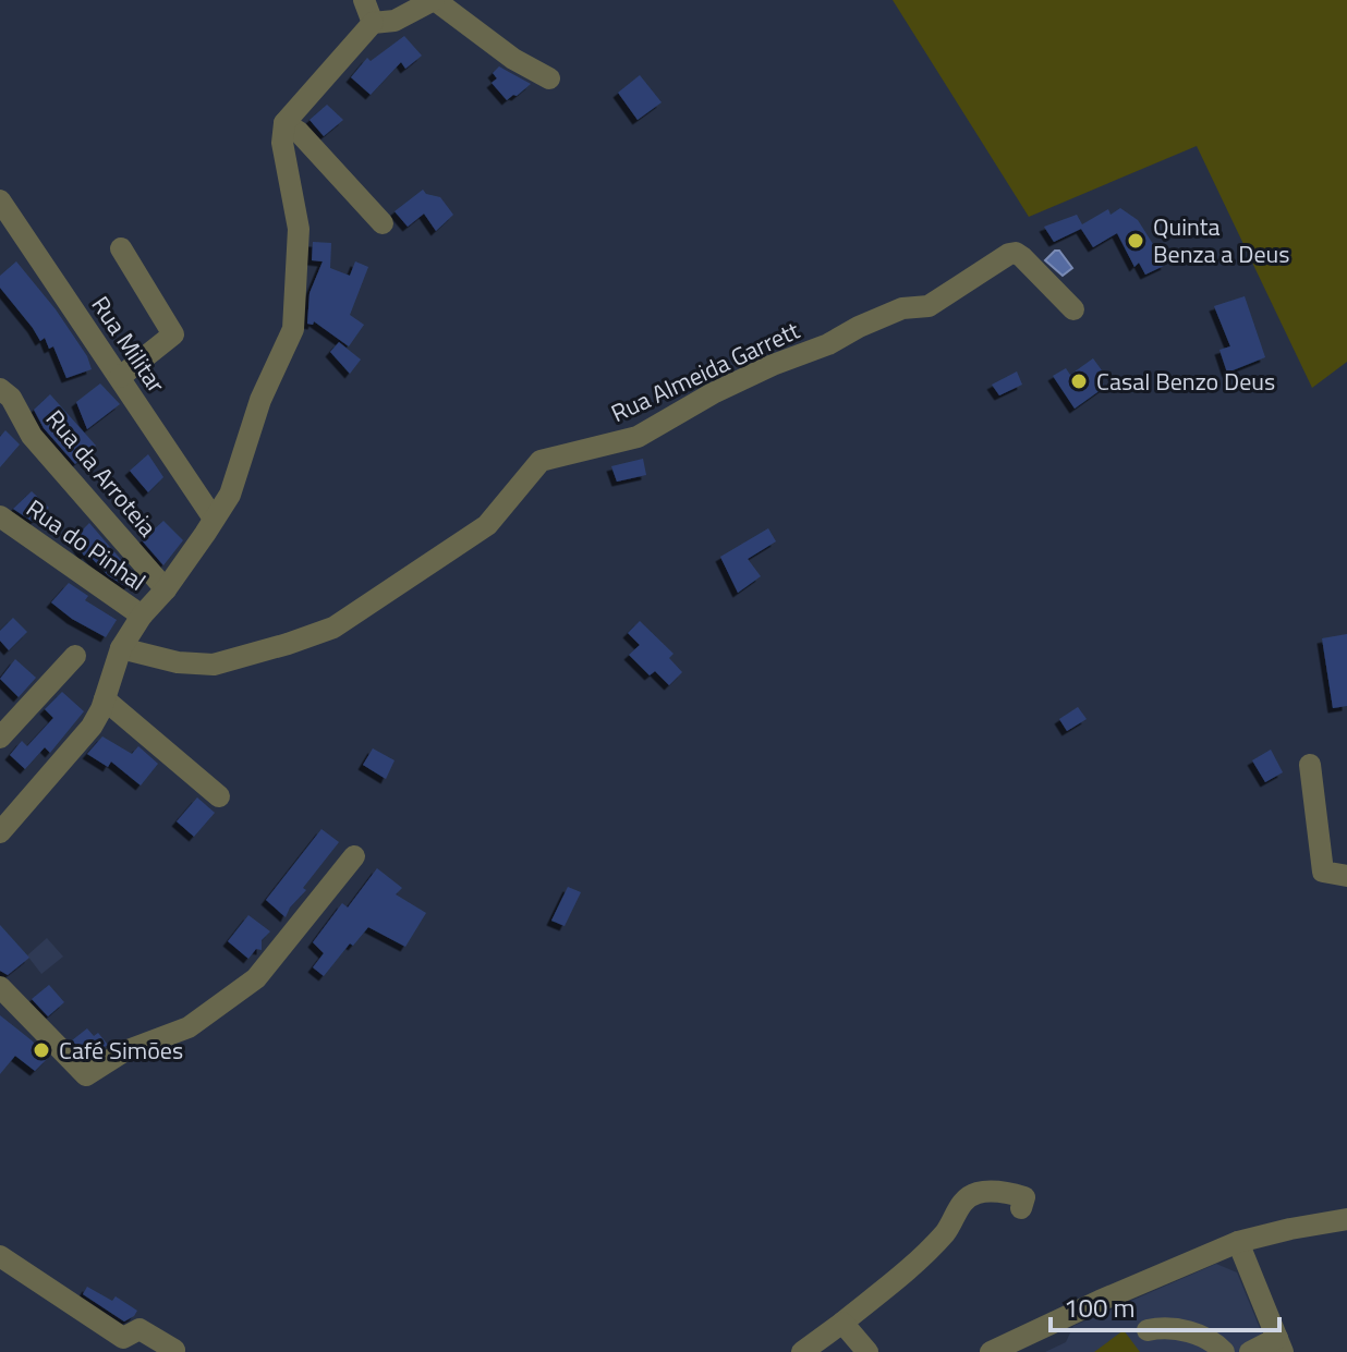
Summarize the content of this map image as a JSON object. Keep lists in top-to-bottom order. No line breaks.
{"streets":{"street":["Rua Militar","Rua Almeida Garrett","Rua da Arroteia","Rua do Pinhal"]},"places":["Quinta Benza a Deus","Casal Benzo Deus","Café Simões"],"scale_bar":"100 m"}
